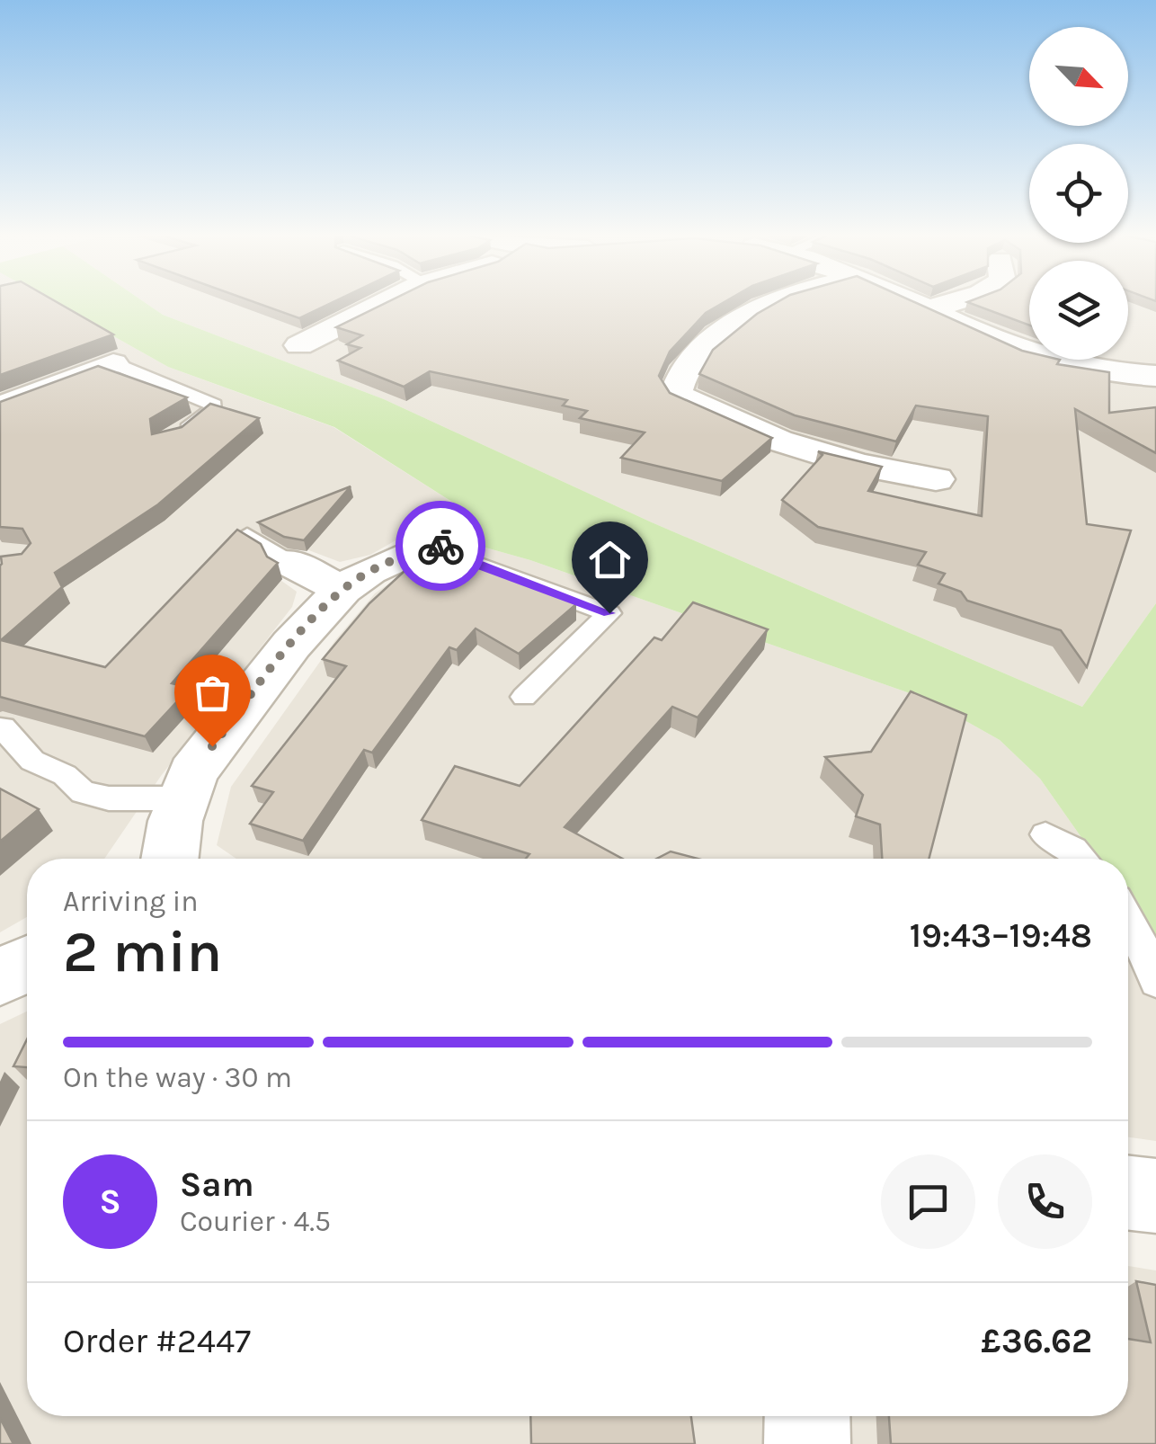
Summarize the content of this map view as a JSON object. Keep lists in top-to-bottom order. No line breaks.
{"north":"bottom right","page":{"heading":["2 min","Arriving in","19:43–19:48"],"panel":["Sam","Courier · 4.5","Order #2447","£36.62"],"bar":"On the way · 30 m","round":"S"}}
